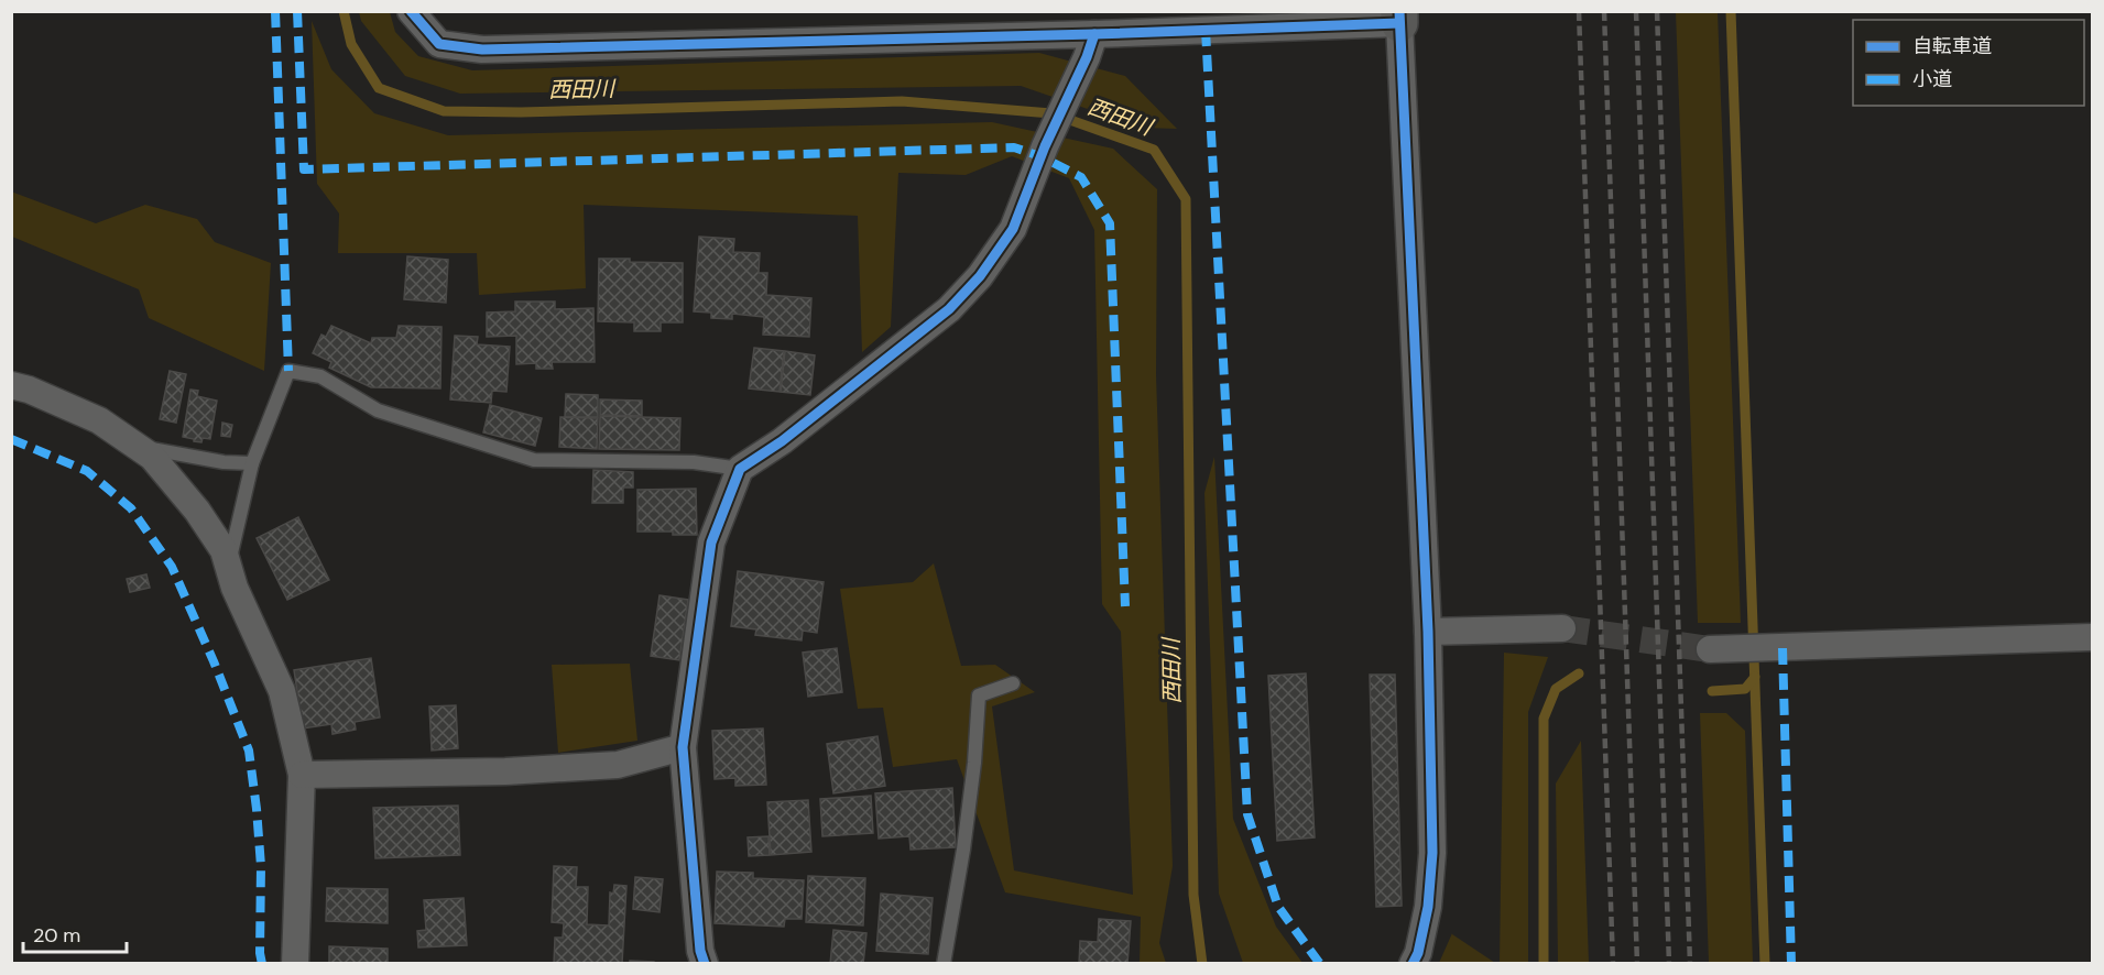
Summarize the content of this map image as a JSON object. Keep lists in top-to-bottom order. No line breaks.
{"water":["西田川"],"legend":["自転車道","小道"],"scale_bar":"20 m"}
